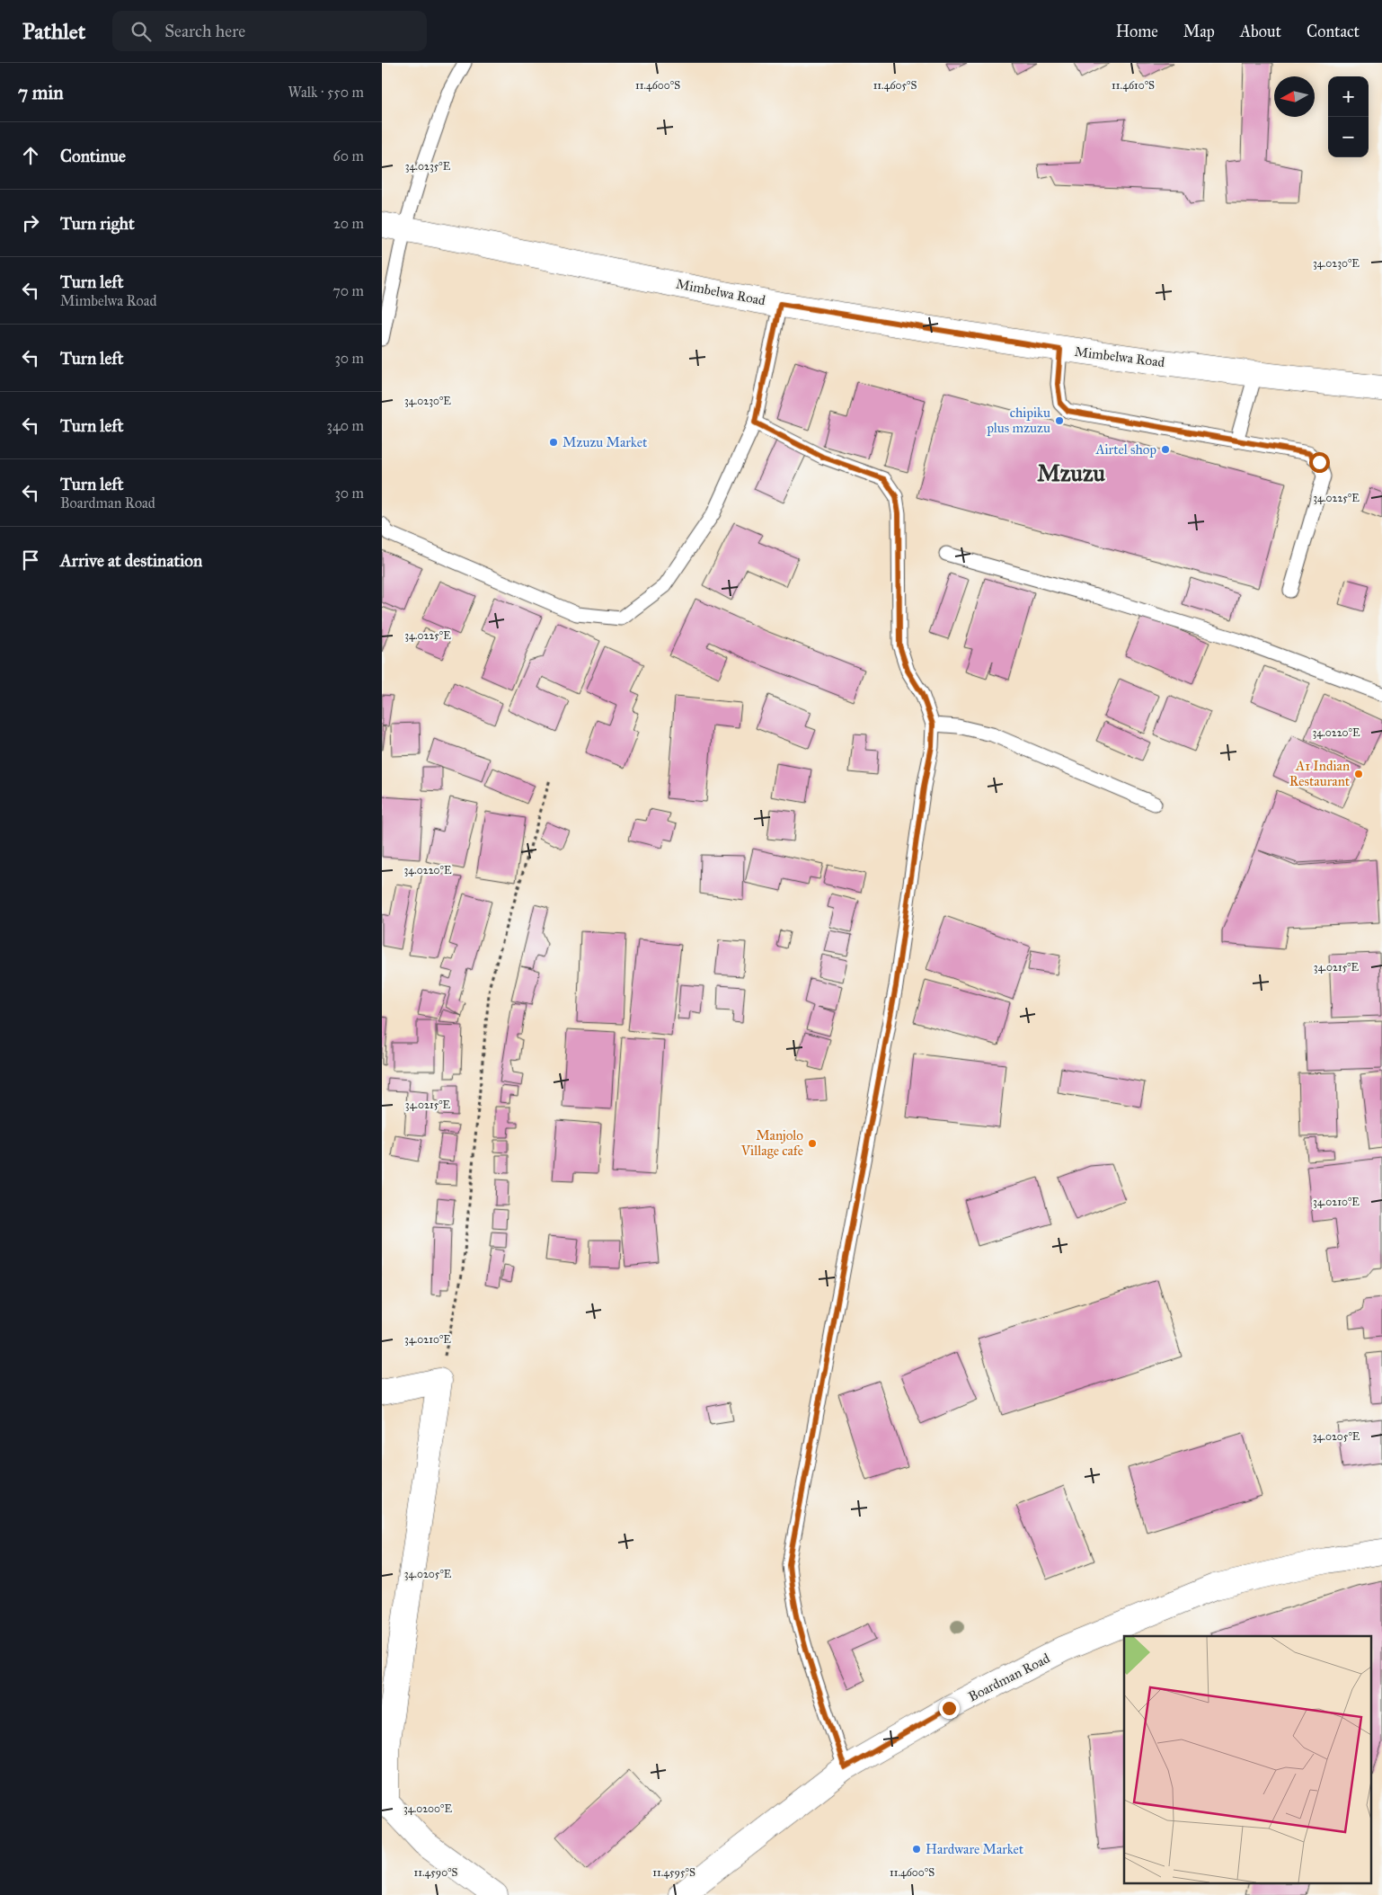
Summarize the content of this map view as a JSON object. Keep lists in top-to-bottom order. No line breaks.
{"streets":{"street":["Mimbelwa Road","Boardman Road"]},"districts":["Mzuzu"],"places":["chipiku plus mzuzu","Mzuzu Market","Airtel shop","A1 Indian Restaurant","Manjolo Village cafe","Hardware Market"],"north":"left","page":{"header":"Pathlet","search":"Search here","nav":["Home","Map","About","Contact"],"heading":["7 min","Walk · 550 m"],"map_buttons":["+","−"],"list":[["Continue","60 m"],["Turn right","20 m"],["Turn left","Mimbelwa Road","70 m"],["Turn left","30 m"],["Turn left","340 m"],["Turn left","Boardman Road","30 m"],"Arrive at destination"]},"coordinates":["11.4600°S","11.4605°S","11.4610°S","34.0235°E","34.0230°E","34.0225°E","34.0220°E","34.0215°E","34.0210°E","34.0205°E","34.0200°E","11.4590°S","11.4595°S"]}
